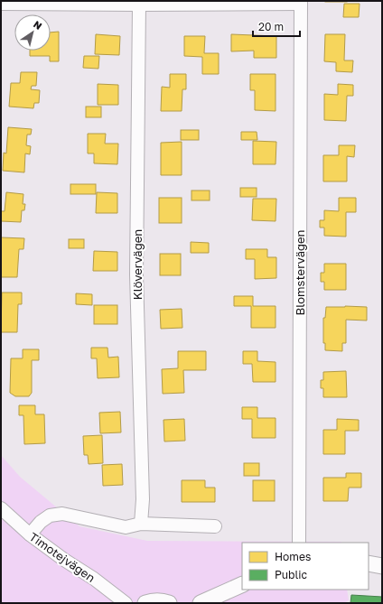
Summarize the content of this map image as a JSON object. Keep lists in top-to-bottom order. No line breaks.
{"streets":{"street":["Klövervägen","Blomstervägen","Timotejvägen"]},"legend":["Homes","Public"],"scale_bar":"20 m","north":"top right"}
